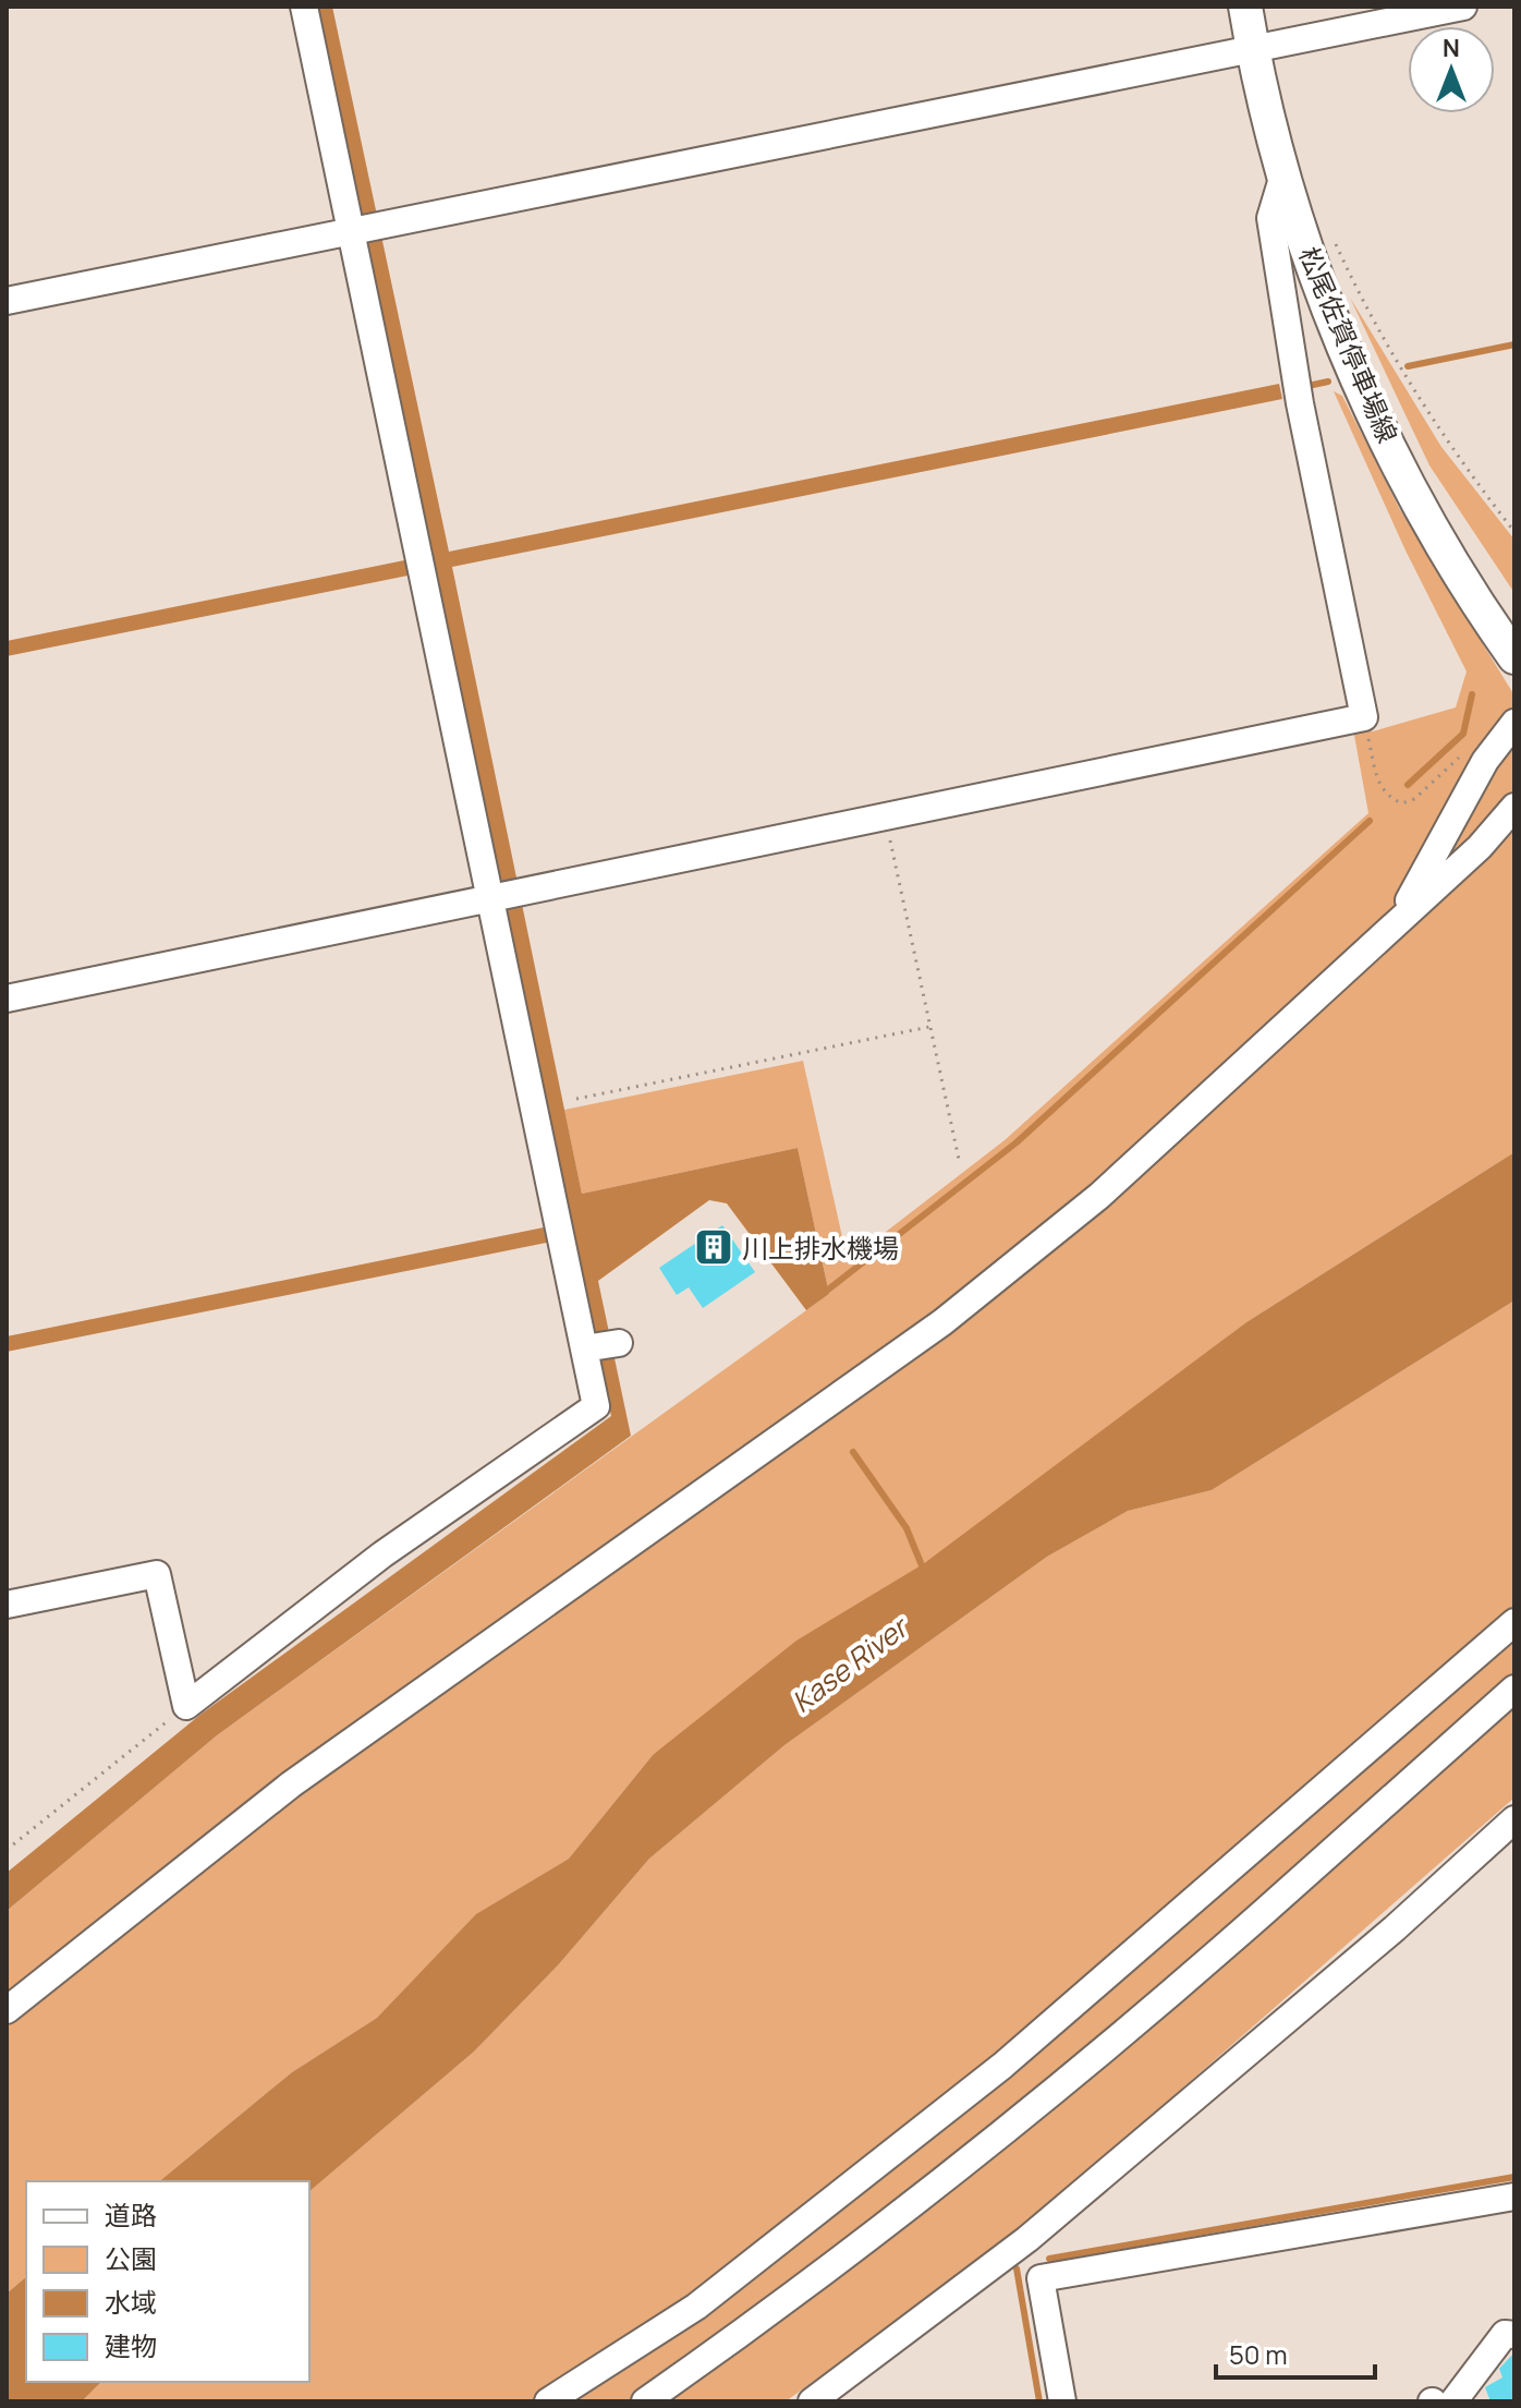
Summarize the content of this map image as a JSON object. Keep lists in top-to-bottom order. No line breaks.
{"streets":{"main road":["松尾佐賀停車場線"]},"water":["Kase River"],"places":{"building":["川上排水機場"]},"legend":["道路","公園","水域","建物"],"scale_bar":"50 m","north":"top"}
